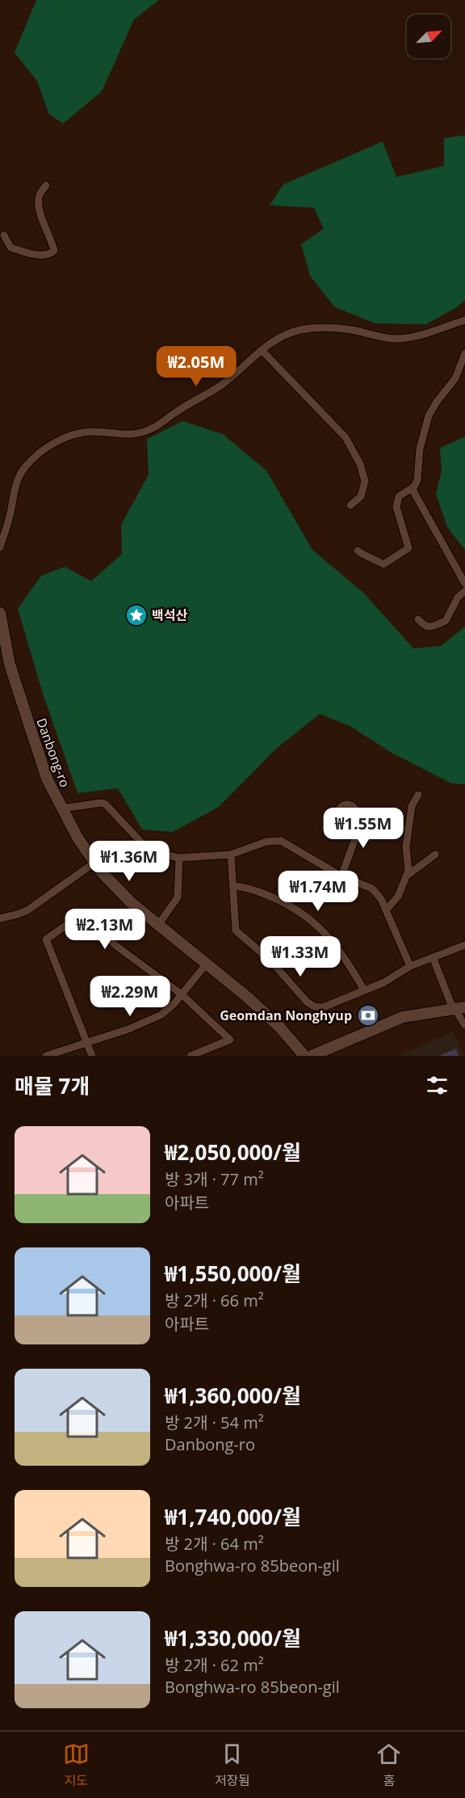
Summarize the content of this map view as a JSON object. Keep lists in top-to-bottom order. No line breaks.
{"streets":{"street":["Danbong-ro"]},"places":{"place":["백석산"],"bank":["Geomdan Nonghyup"]},"north":"top right","page":{"price":["₩2.05M","₩1.55M","₩1.36M","₩1.74M","₩2.13M","₩1.33M","₩2.29M"],"heading":"매물 7개","list":[{"name":"₩2,050,000/월","note":"방 3개 · 77 m² · 아파트"},{"name":"₩1,550,000/월","note":"방 2개 · 66 m² · 아파트"},{"name":"₩1,360,000/월","note":"방 2개 · 54 m² · Danbong-ro"},{"name":"₩1,740,000/월","note":"방 2개 · 64 m² · Bonghwa-ro 85beon-gil"},{"name":"₩1,330,000/월","note":"방 2개 · 62 m² · Bonghwa-ro 85beon-gil"}],"tabs":["지도","저장됨","홈"]}}
